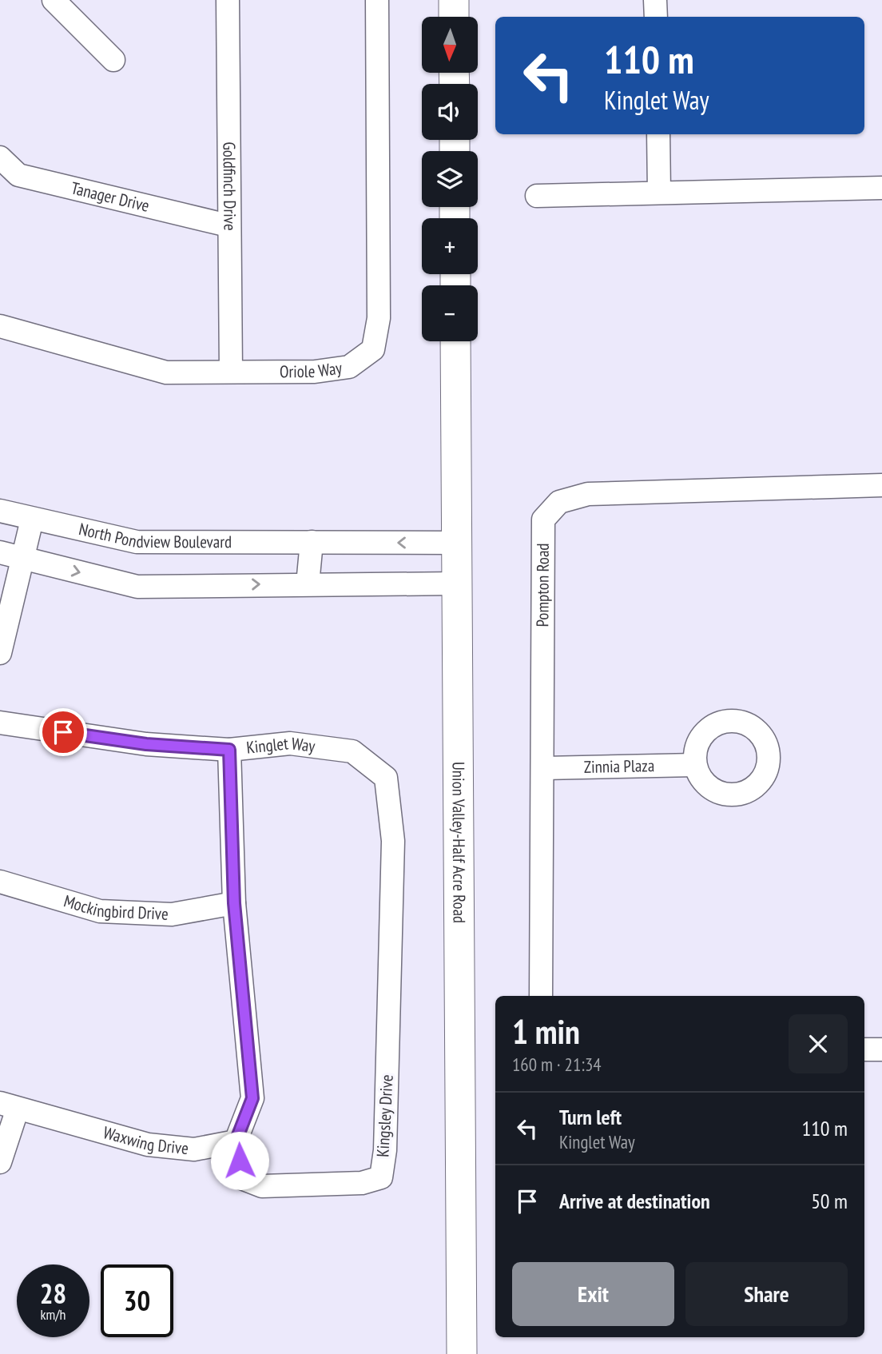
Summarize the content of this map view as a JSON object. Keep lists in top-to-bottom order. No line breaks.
{"streets":{"street":["Goldfinch Drive","Tanager Drive","Oriole Way","North Pondview Boulevard","Pompton Road","Kinglet Way","Zinnia Plaza","Union Valley-Half Acre Road","Mockingbird Drive","Kingsley Drive","Waxwing Drive"]},"crossings":[["Goldfinch Drive","Tanager Drive"],["Goldfinch Drive","Oriole Way"],["North Pondview Boulevard","Union Valley-Half Acre Road"],["Pompton Road","Zinnia Plaza"],["Kinglet Way","Kingsley Drive"],["Kingsley Drive","Waxwing Drive"]],"north":"bottom","page":{"map_buttons":["+","−"],"turn":["110 m","Kinglet Way"],"heading":["1 min","160 m · 21:34"],"list":[{"name":"Turn left","note":"Kinglet Way","value":"110 m"},{"name":"Arrive at destination","value":"50 m"}],"buttons":["Exit","Share"],"speed":"28 km/h","limit":"30"}}
